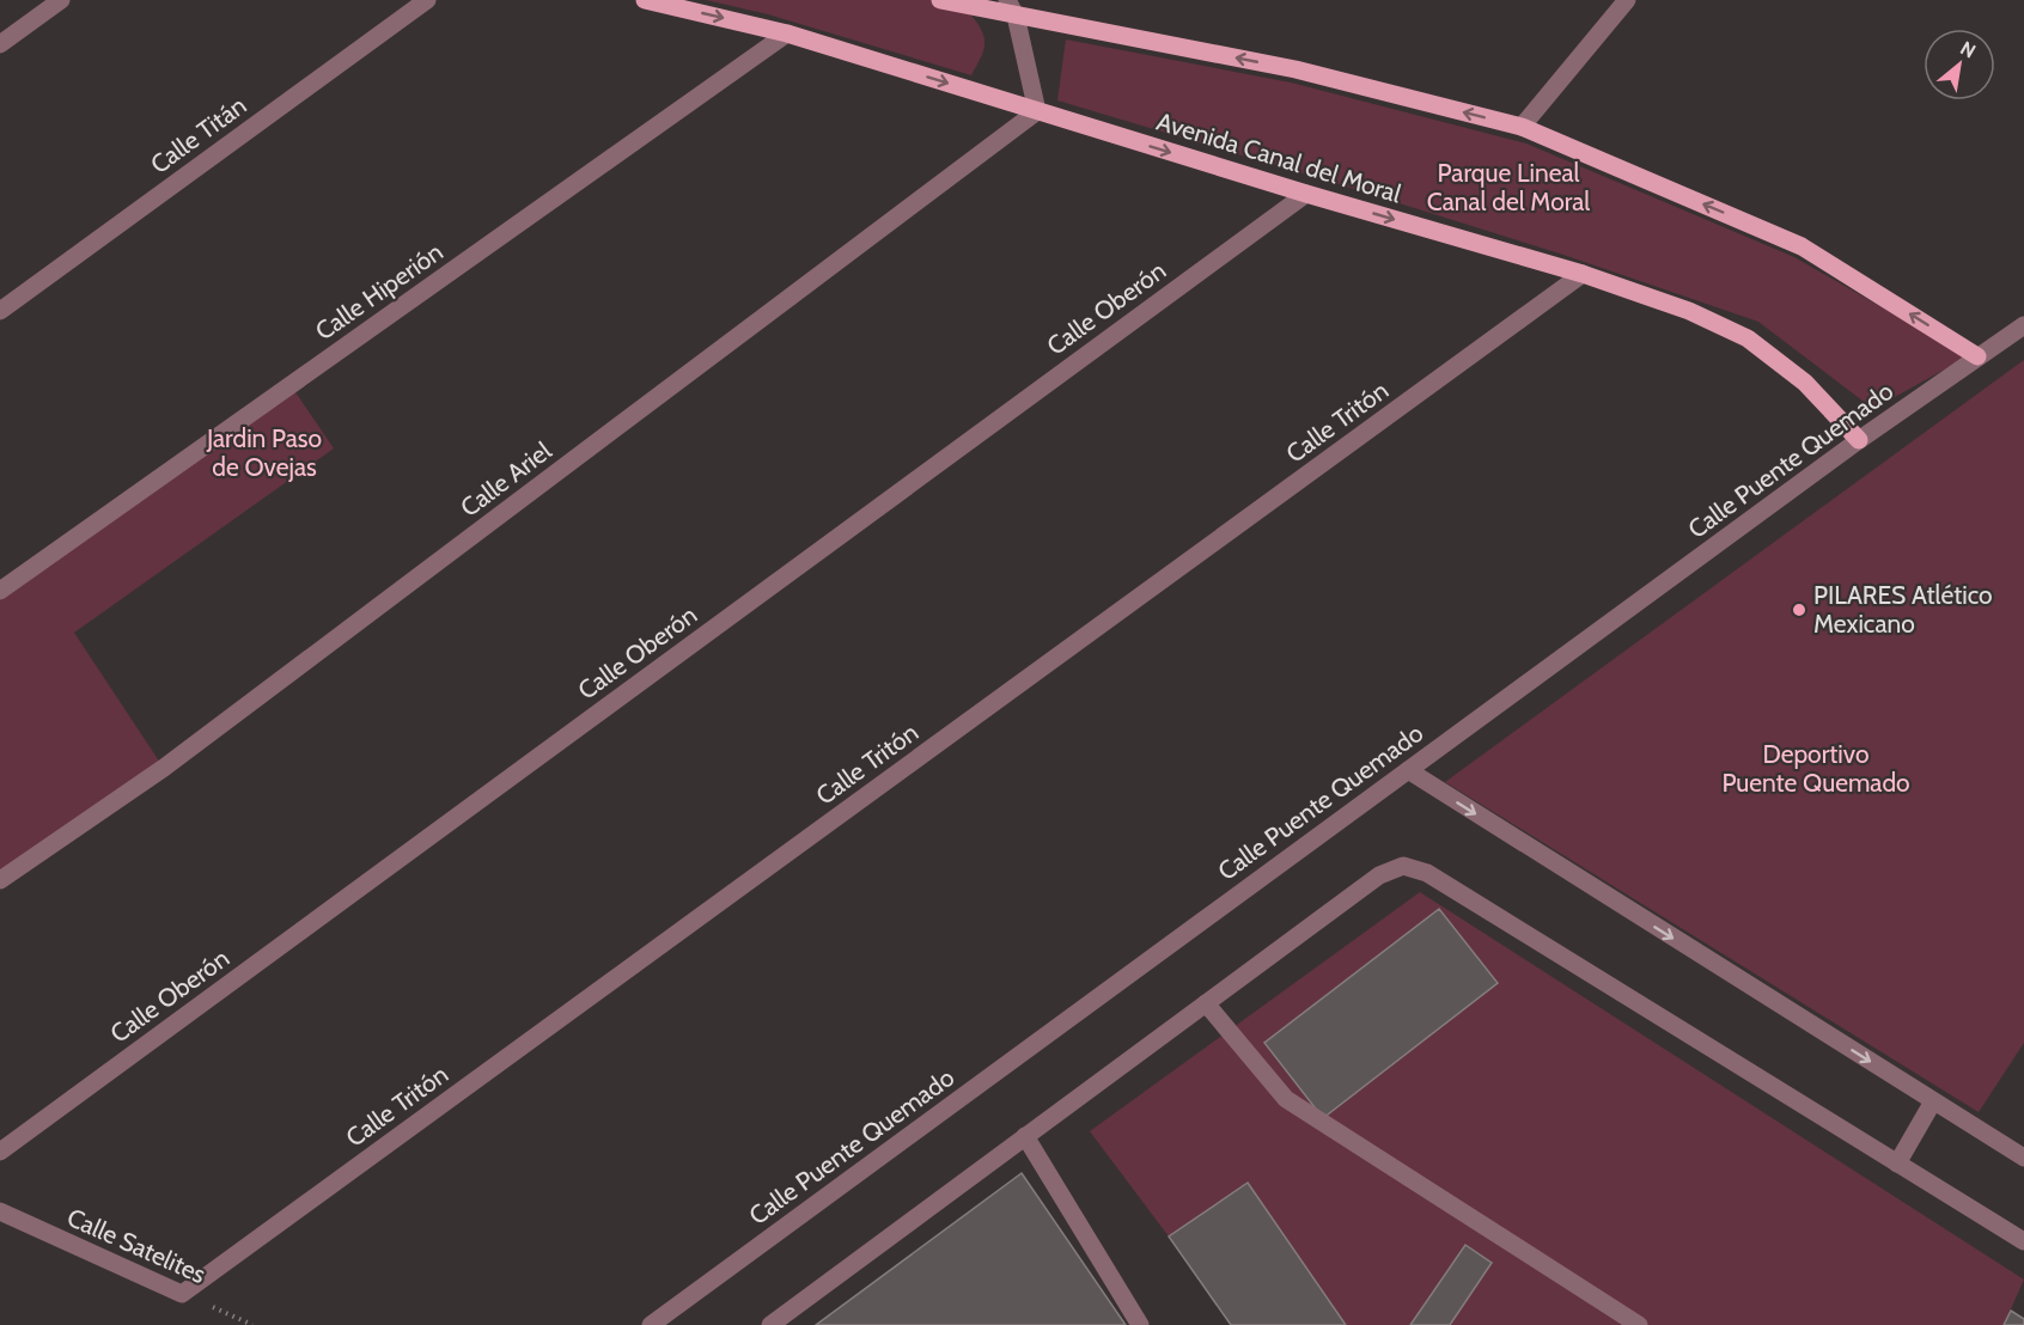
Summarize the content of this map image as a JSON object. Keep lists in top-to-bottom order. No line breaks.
{"streets":{"main road":["Avenida Canal del Moral"],"street":["Calle Titán","Calle Hiperión","Calle Oberón","Calle Tritón","Calle Puente Quemado","Calle Ariel","Calle Satelites"]},"crossings":[["Avenida Canal del Moral","Calle Hiperión"],["Avenida Canal del Moral","Calle Oberón"],["Avenida Canal del Moral","Calle Tritón"],["Avenida Canal del Moral","Calle Puente Quemado"],["Avenida Canal del Moral","Calle Ariel"],["Calle Tritón","Calle Satelites"]],"parks":["Parque Lineal Canal del Moral","Jardin Paso de Ovejas","Deportivo Puente Quemado"],"places":["PILARES Atlético Mexicano"],"north":"top right"}
